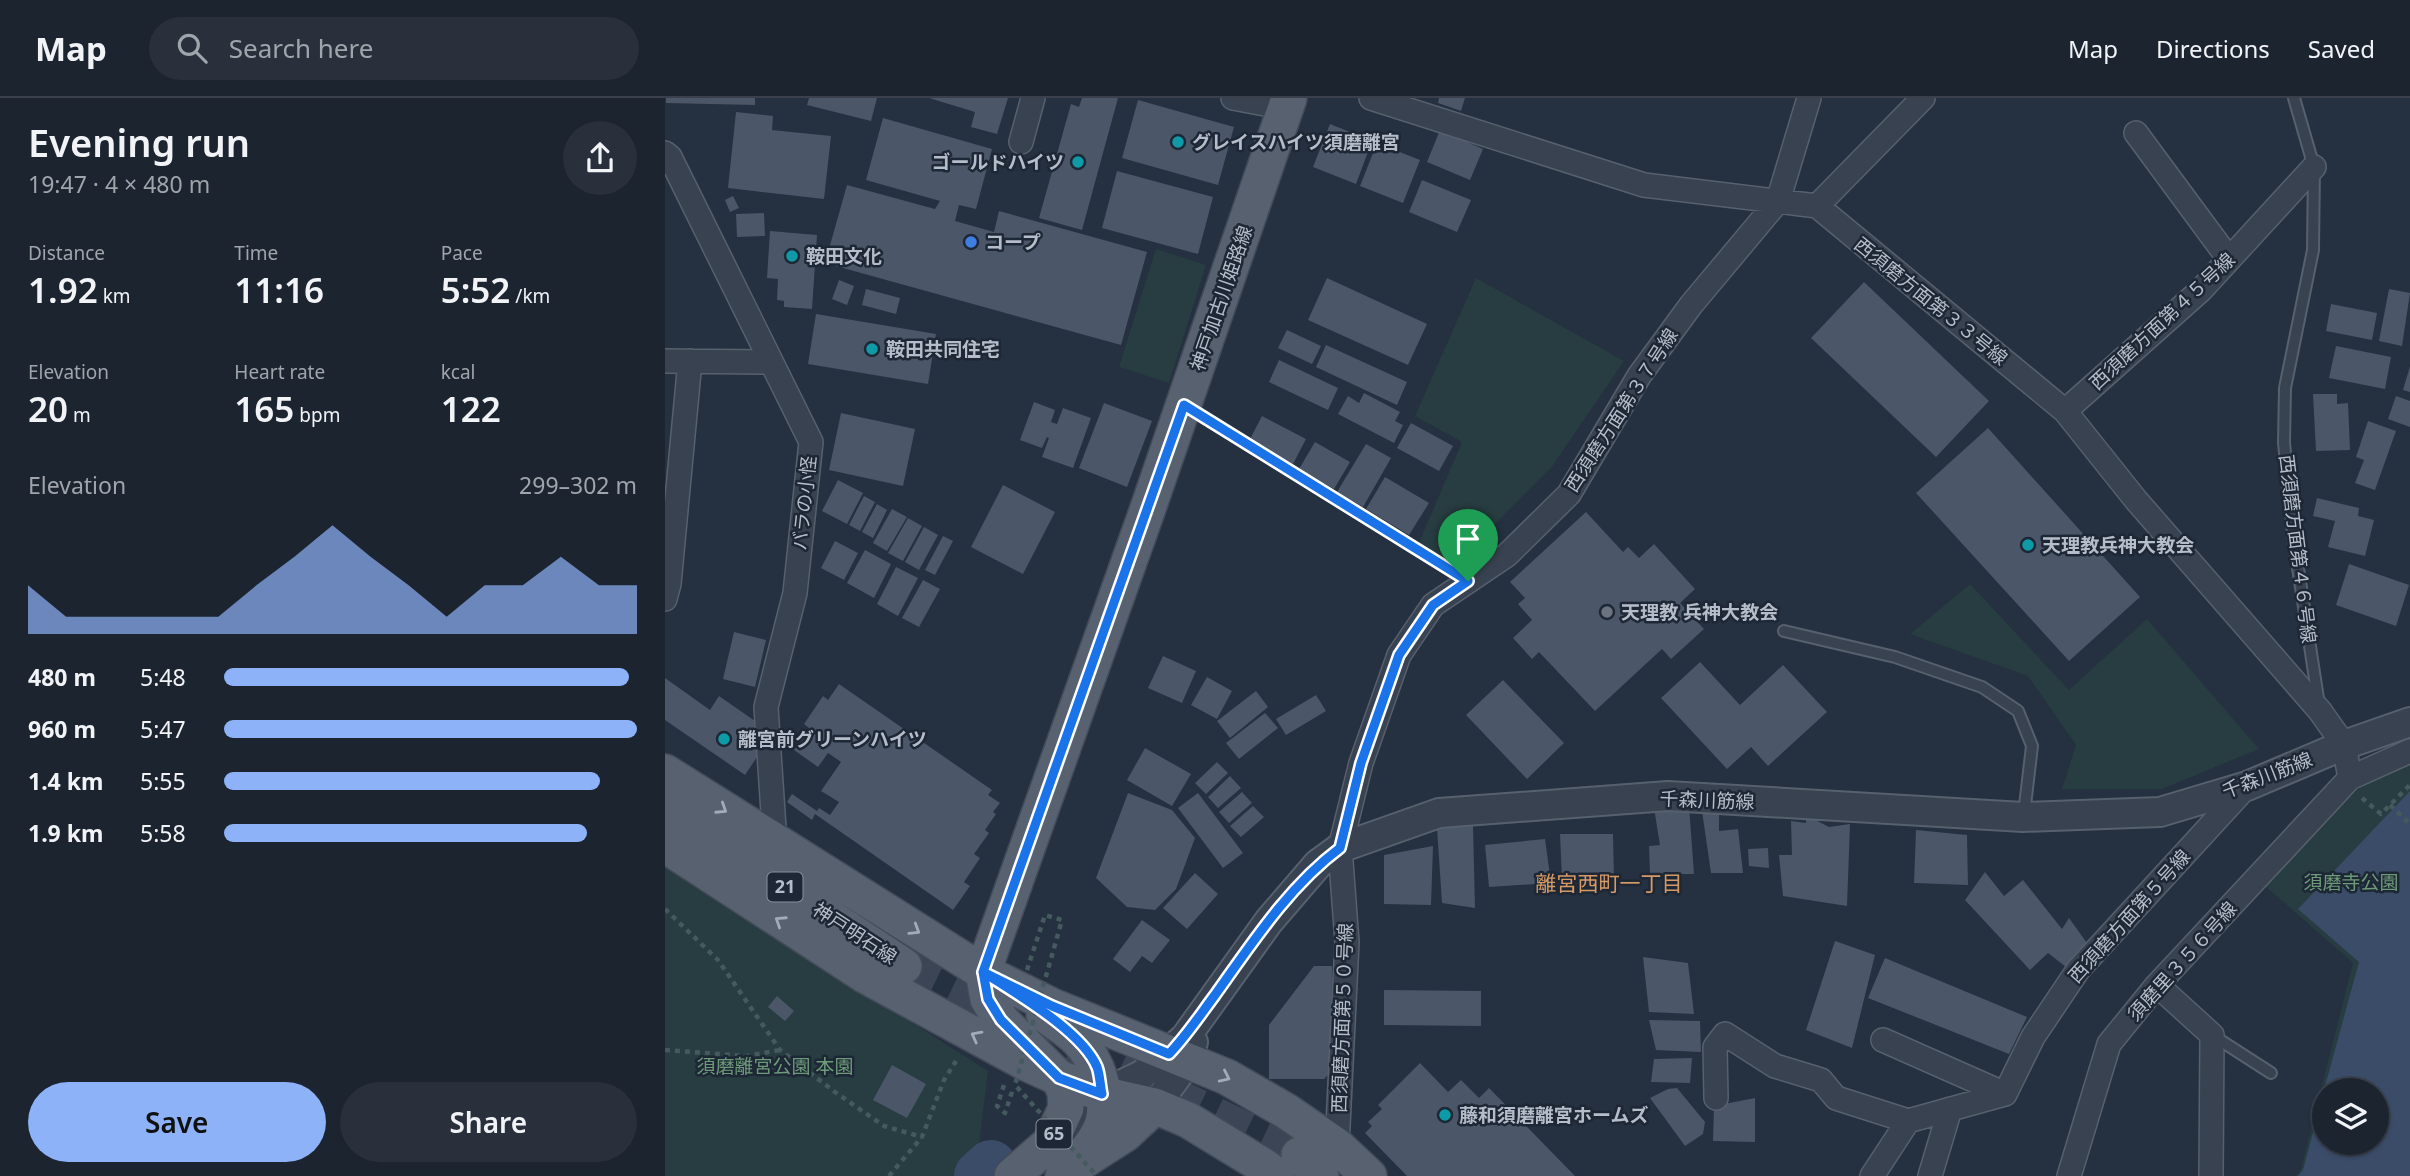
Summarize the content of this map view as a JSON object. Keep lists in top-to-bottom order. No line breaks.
{"streets":{"main road":["神戸加古川姫路線","21","神戸明石線","65"],"street":["西須磨方面第３３号線","西須磨方面第４５号線","西須磨方面第３７号線","バラの小怪","千森川筋線","西須磨方面第５号線","須磨里３５６号線","西須磨方面第５０号線"],"lane":["西須磨方面第４６号線"]},"crossings":[["神戸加古川姫路線","65"],["西須磨方面第３３号線","西須磨方面第４５号線"],["西須磨方面第３３号線","西須磨方面第４６号線"],["西須磨方面第３３号線","千森川筋線"],["西須磨方面第４５号線","西須磨方面第４６号線"],["西須磨方面第３７号線","千森川筋線"],["西須磨方面第３７号線","西須磨方面第５０号線"],["千森川筋線","西須磨方面第５号線"],["千森川筋線","西須磨方面第５０号線"],["千森川筋線","65"]],"districts":["離宮西町一丁目"],"parks":["須磨寺公園","須磨離宮公園 本園"],"places":["グレイスハイツ須磨離宮","ゴールドハイツ","コープ","鞍田文化","鞍田共同住宅","天理教兵神大教会","天理教 兵神大教会","離宮前グリーンハイツ","藤和須磨離宮ホームズ"],"page":{"header":"Map","search":"Search here","nav":["Map","Directions","Saved"],"heading":["Evening run","19:47 · 4 × 480 m"],"stats":[["Distance","1.92 km"],["Time","11:16"],["Pace","5:52 /km"],["Elevation","20 m"],["Heart rate","165 bpm"],["kcal","122"]],"chart":["Elevation","299–302 m"],"list":[{"name":"480 m","note":"5:48"},{"name":"960 m","note":"5:47"},{"name":"1.4 km","note":"5:55"},{"name":"1.9 km","note":"5:58"}],"buttons":["Save","Share"]}}
